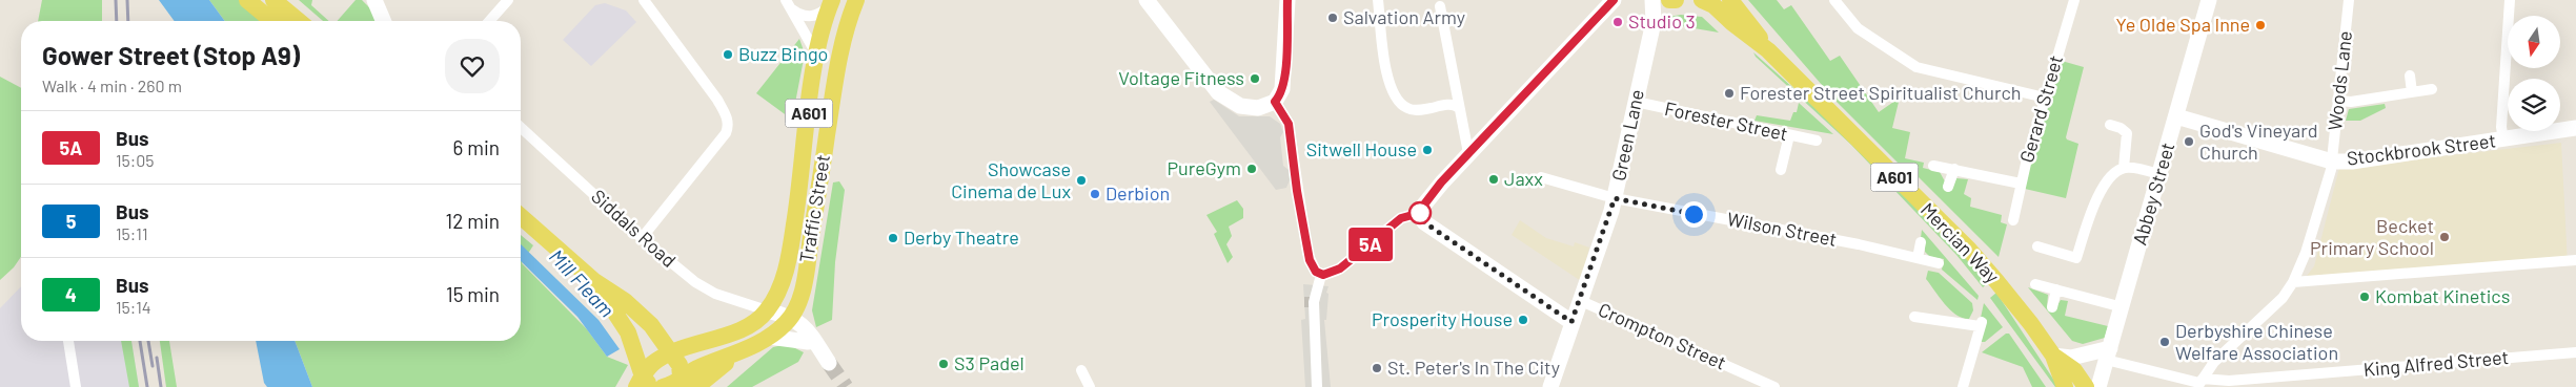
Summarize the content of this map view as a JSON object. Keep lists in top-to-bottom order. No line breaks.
{"streets":{"main road":["A601","Traffic Street","Mercian Way"],"street":["Woods Lane","Gerard Street","Forester Street","Green Lane","Stockbrook Street","Abbey Street","Siddals Road","Wilson Street","Crompton Street","King Alfred Street"]},"crossings":[["Woods Lane","Stockbrook Street"],["Woods Lane","King Alfred Street"],["A601","Traffic Street"],["Forester Street","Green Lane"],["Green Lane","Wilson Street"],["Green Lane","Crompton Street"],["Stockbrook Street","Abbey Street"],["Abbey Street","King Alfred Street"],["Traffic Street","Siddals Road"]],"water":["Mill Fleam"],"places":["Salvation Army","Studio 3","Ye Olde Spa Inne","Buzz Bingo","Voltage Fitness","Forester Street Spiritualist Church","God's Vineyard Church","Sitwell House","PureGym","Jaxx","Showcase Cinema de Lux","Derbion","Becket Primary School","Derby Theatre","Kombat Kinetics","Prosperity House","Derbyshire Chinese Welfare Association","S3 Padel","St. Peter's In The City"],"lines":["bus line 5A"],"north":"bottom","page":{"on_map":"5A","heading":["Gower Street (Stop A9)","Walk · 4 min · 260 m"],"list":[{"mark":"5A","name":"Bus","note":"15:05","value":"6 min"},{"mark":"5","name":"Bus","note":"15:11","value":"12 min"},{"mark":"4","name":"Bus","note":"15:14","value":"15 min"}]}}
